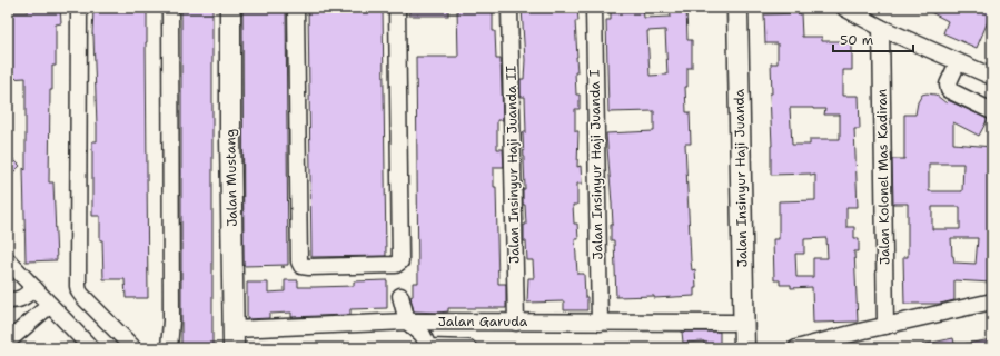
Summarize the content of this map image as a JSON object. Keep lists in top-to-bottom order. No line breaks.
{"streets":{"main road":["Jalan Mustang","Jalan Insinyur Haji Juanda"],"street":["Jalan Insinyur Haji Juanda II","Jalan Insinyur Haji Juanda I","Jalan Kolonel Mas Kadiran","Jalan Garuda"]},"crossings":[["Jalan Insinyur Haji Juanda II","Jalan Garuda"],["Jalan Insinyur Haji Juanda I","Jalan Garuda"],["Jalan Mustang","Jalan Garuda"],["Jalan Insinyur Haji Juanda","Jalan Garuda"]],"scale_bar":"50 m"}
